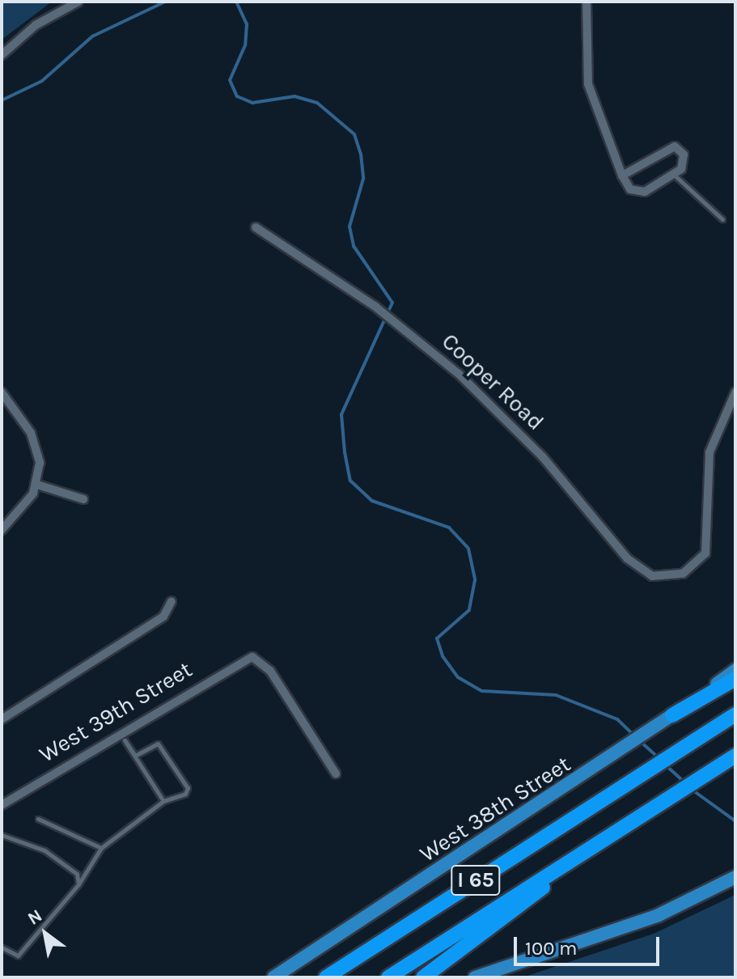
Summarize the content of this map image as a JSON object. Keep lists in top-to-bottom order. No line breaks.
{"streets":{"highway":["I 65"],"main road":["West 38th Street"],"street":["Cooper Road","West 39th Street"]},"scale_bar":"100 m","north":"top left"}
